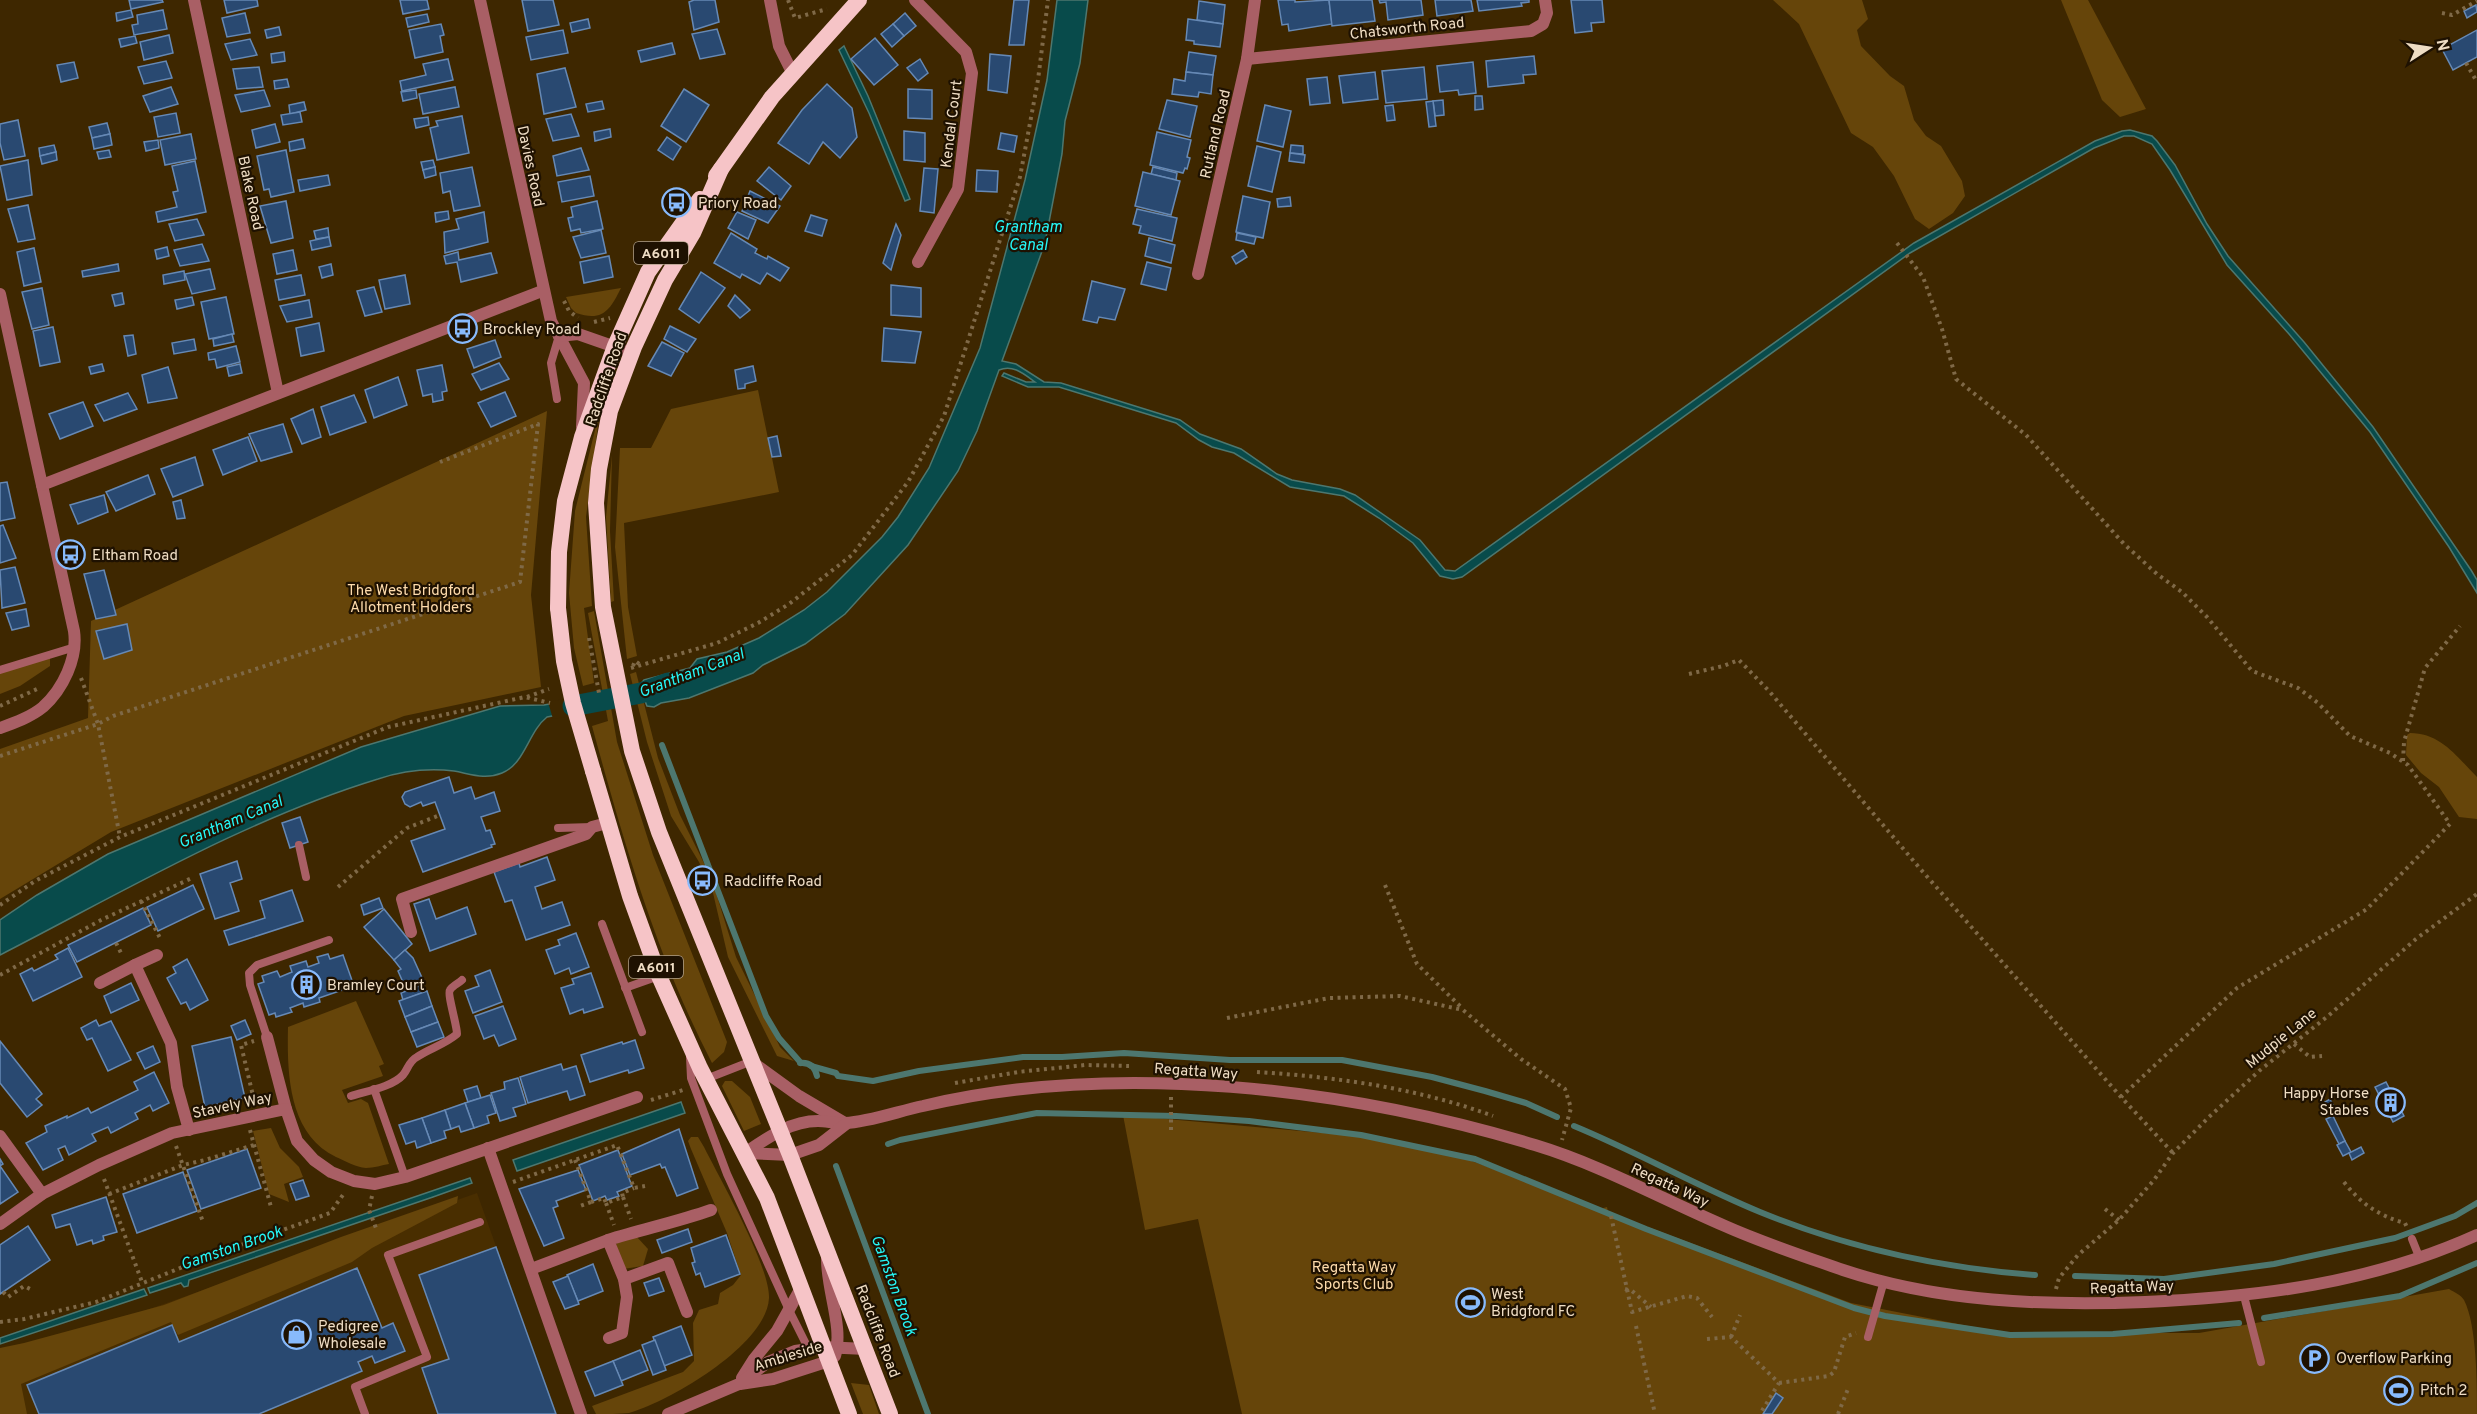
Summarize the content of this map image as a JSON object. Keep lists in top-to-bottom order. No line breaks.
{"streets":{"highway":["A6011","Radcliffe Road"],"street":["Chatsworth Road","Kendal Court","Rutland Road","Davies Road","Blake Road","Regatta Way","Stavely Way","Ambleside"],"path":["Mudpie Lane"]},"crossings":[["Chatsworth Road","Rutland Road"],["Davies Road","Radcliffe Road"],["Radcliffe Road","Regatta Way"],["Radcliffe Road","Ambleside"]],"water":["Grantham Canal","Gamston Brook"],"parks":["The West Bridgford Allotment Holders","Regatta Way Sports Club"],"places":{"bus stop":["Priory Road","Brockley Road","Eltham Road","Radcliffe Road"],"building":["Bramley Court","Happy Horse Stables"],"sports":["West Bridgford FC","Pitch 2"],"shop":["Pedigree Wholesale"],"parking":["Overflow Parking"]},"north":"right"}
